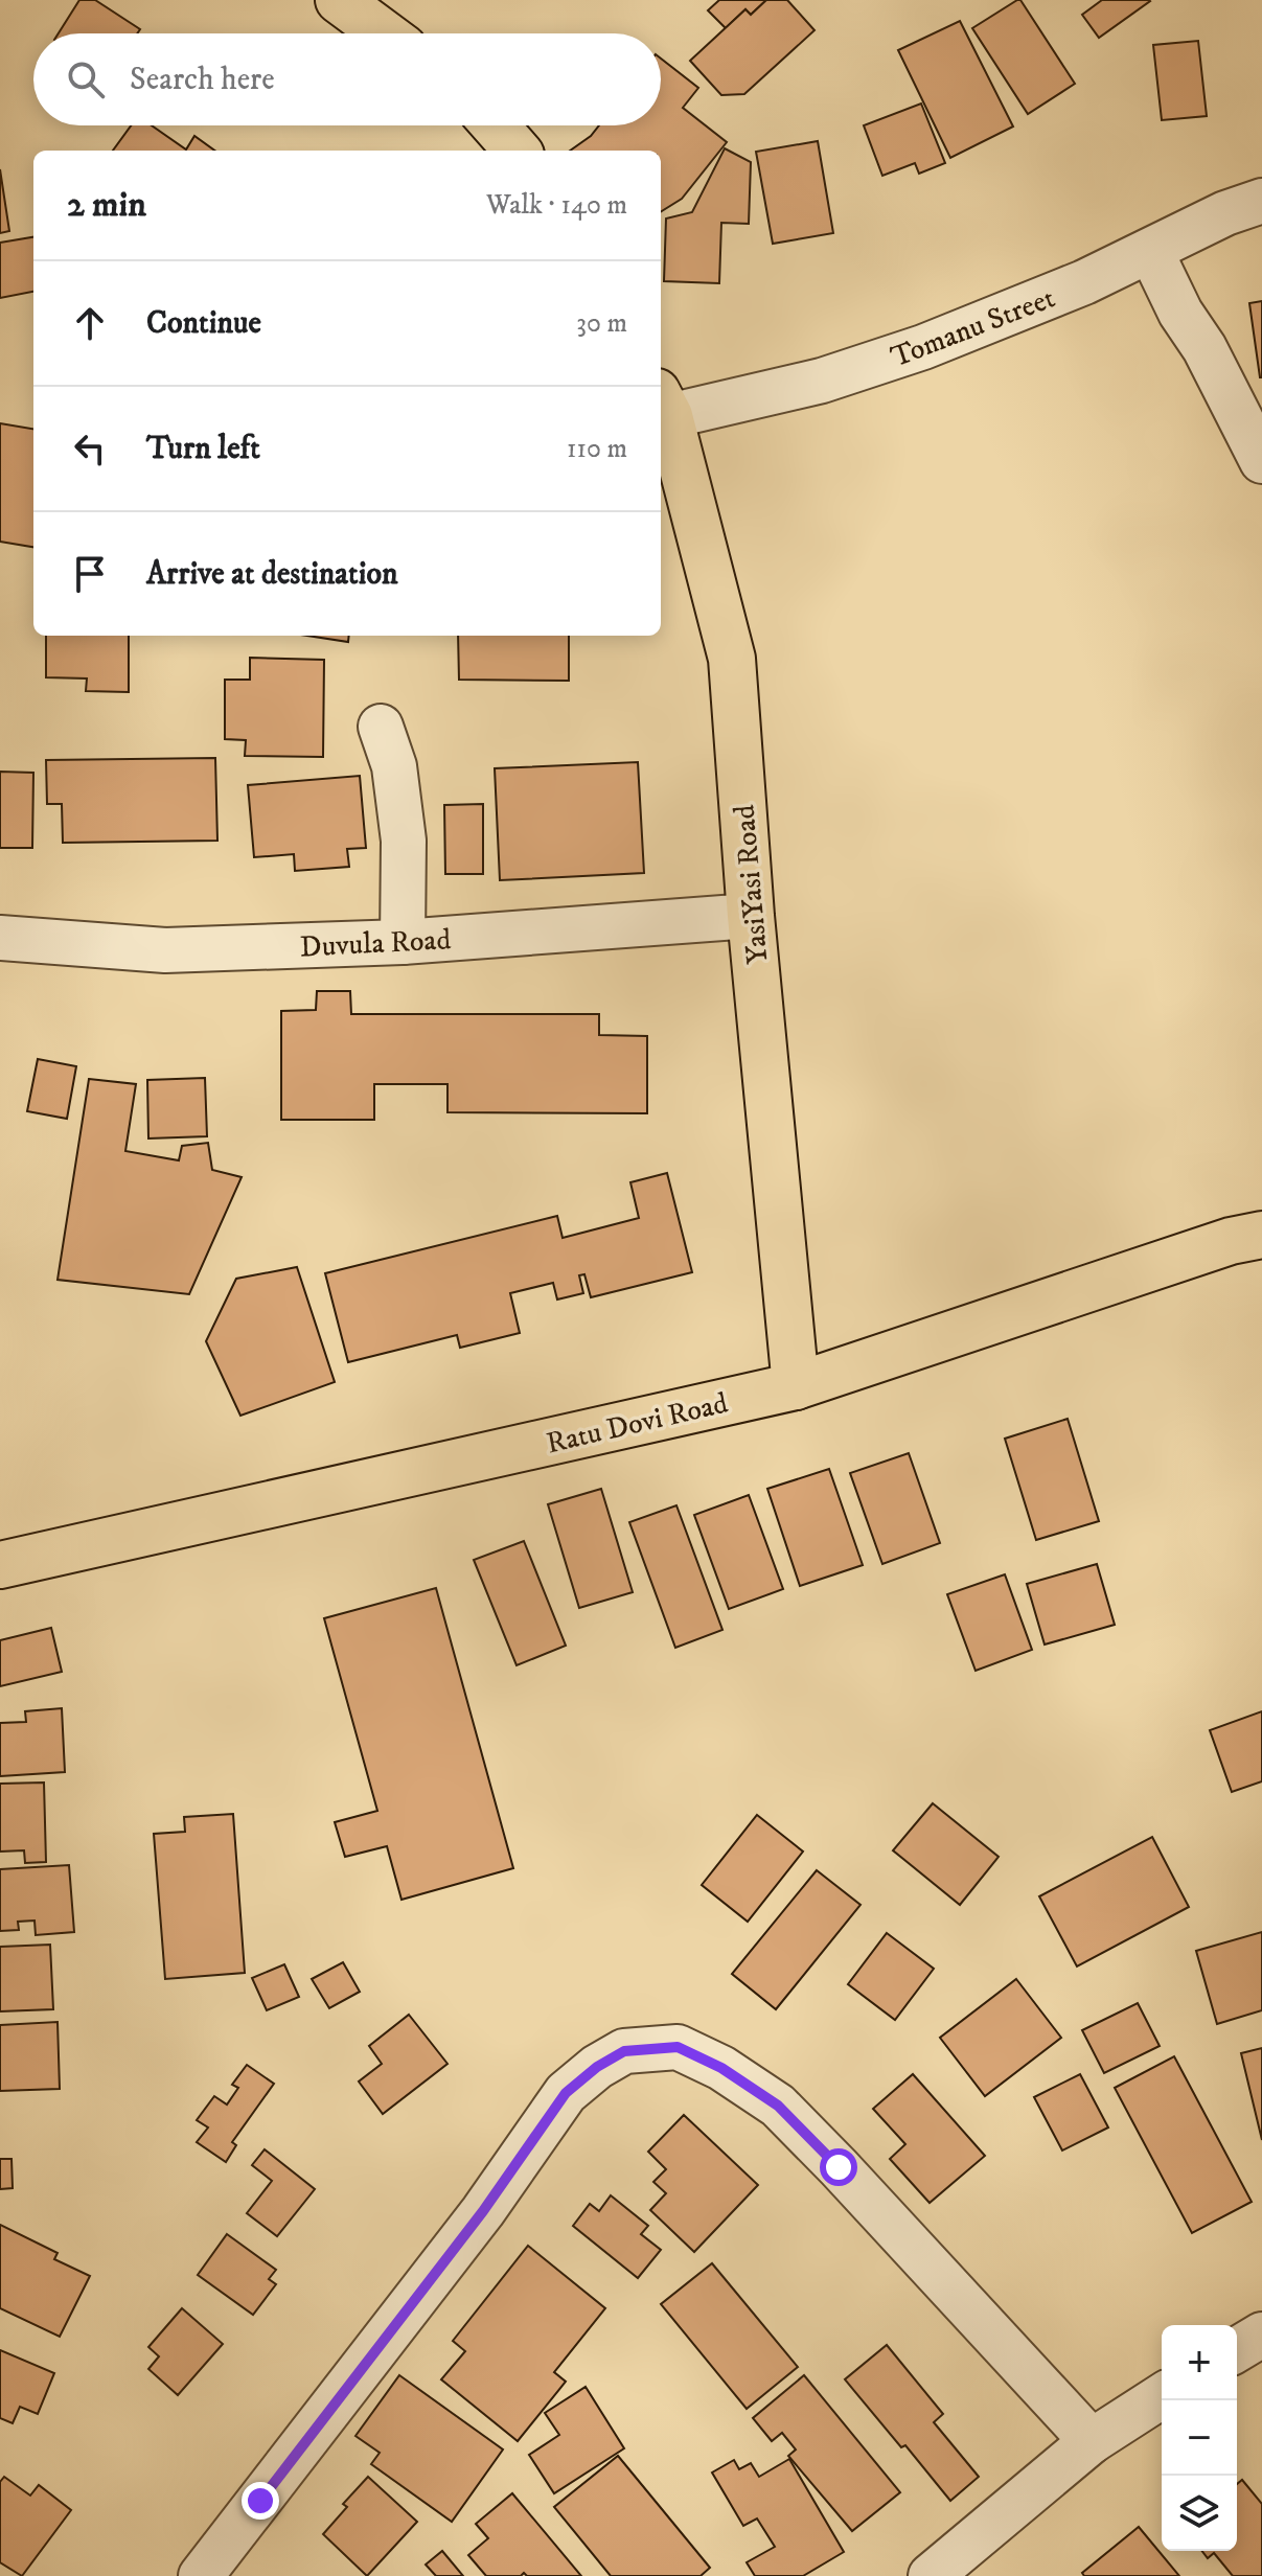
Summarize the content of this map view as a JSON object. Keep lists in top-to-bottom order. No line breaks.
{"streets":{"main road":["YasiYasi Road","Ratu Dovi Road"],"street":["Tomanu Street","Duvula Road"]},"crossings":[["Tomanu Street","YasiYasi Road"],["YasiYasi Road","Duvula Road"],["YasiYasi Road","Ratu Dovi Road"]],"page":{"search":"Search here","heading":["2 min","Walk · 140 m"],"list":[["Continue","30 m"],["Turn left","110 m"],"Arrive at destination"],"map_buttons":["+","−"]}}
